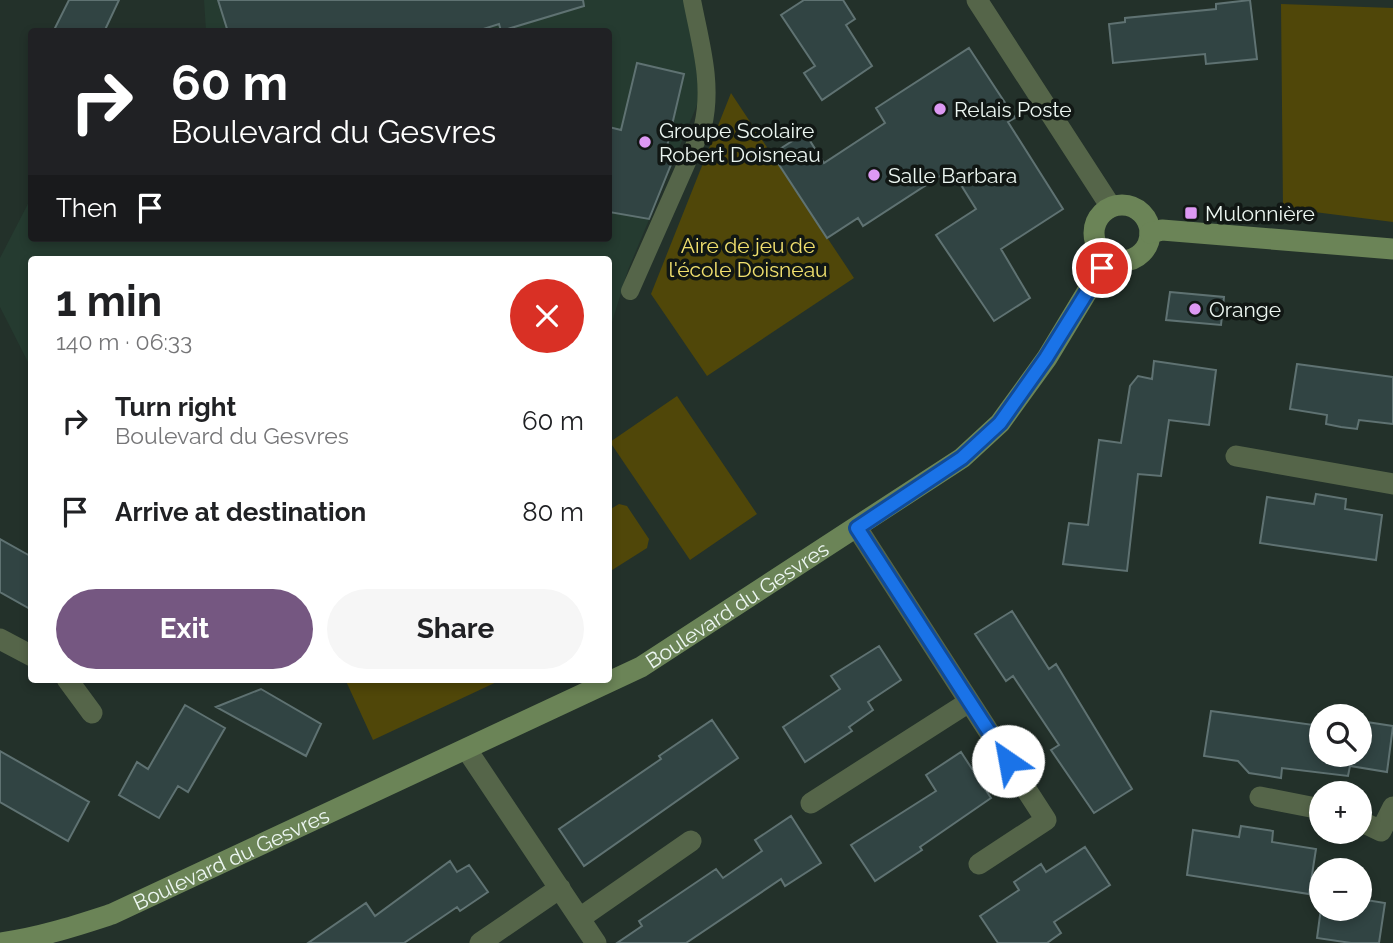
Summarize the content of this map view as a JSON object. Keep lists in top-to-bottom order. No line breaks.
{"streets":{"street":["Boulevard du Gesvres"]},"parks":["Aire de jeu de l'école Doisneau"],"places":{"other":["Relais Poste","Groupe Scolaire Robert Doisneau","Salle Barbara","Orange"],"transit":["Mulonnière"]},"page":{"turn":["60 m","Boulevard du Gesvres"],"then":"Then","heading":["1 min","140 m · 06:33"],"list":[{"name":"Turn right","note":"Boulevard du Gesvres","value":"60 m"},{"name":"Arrive at destination","value":"80 m"}],"buttons":["Exit","Share"],"map_buttons":["+","−"]}}
